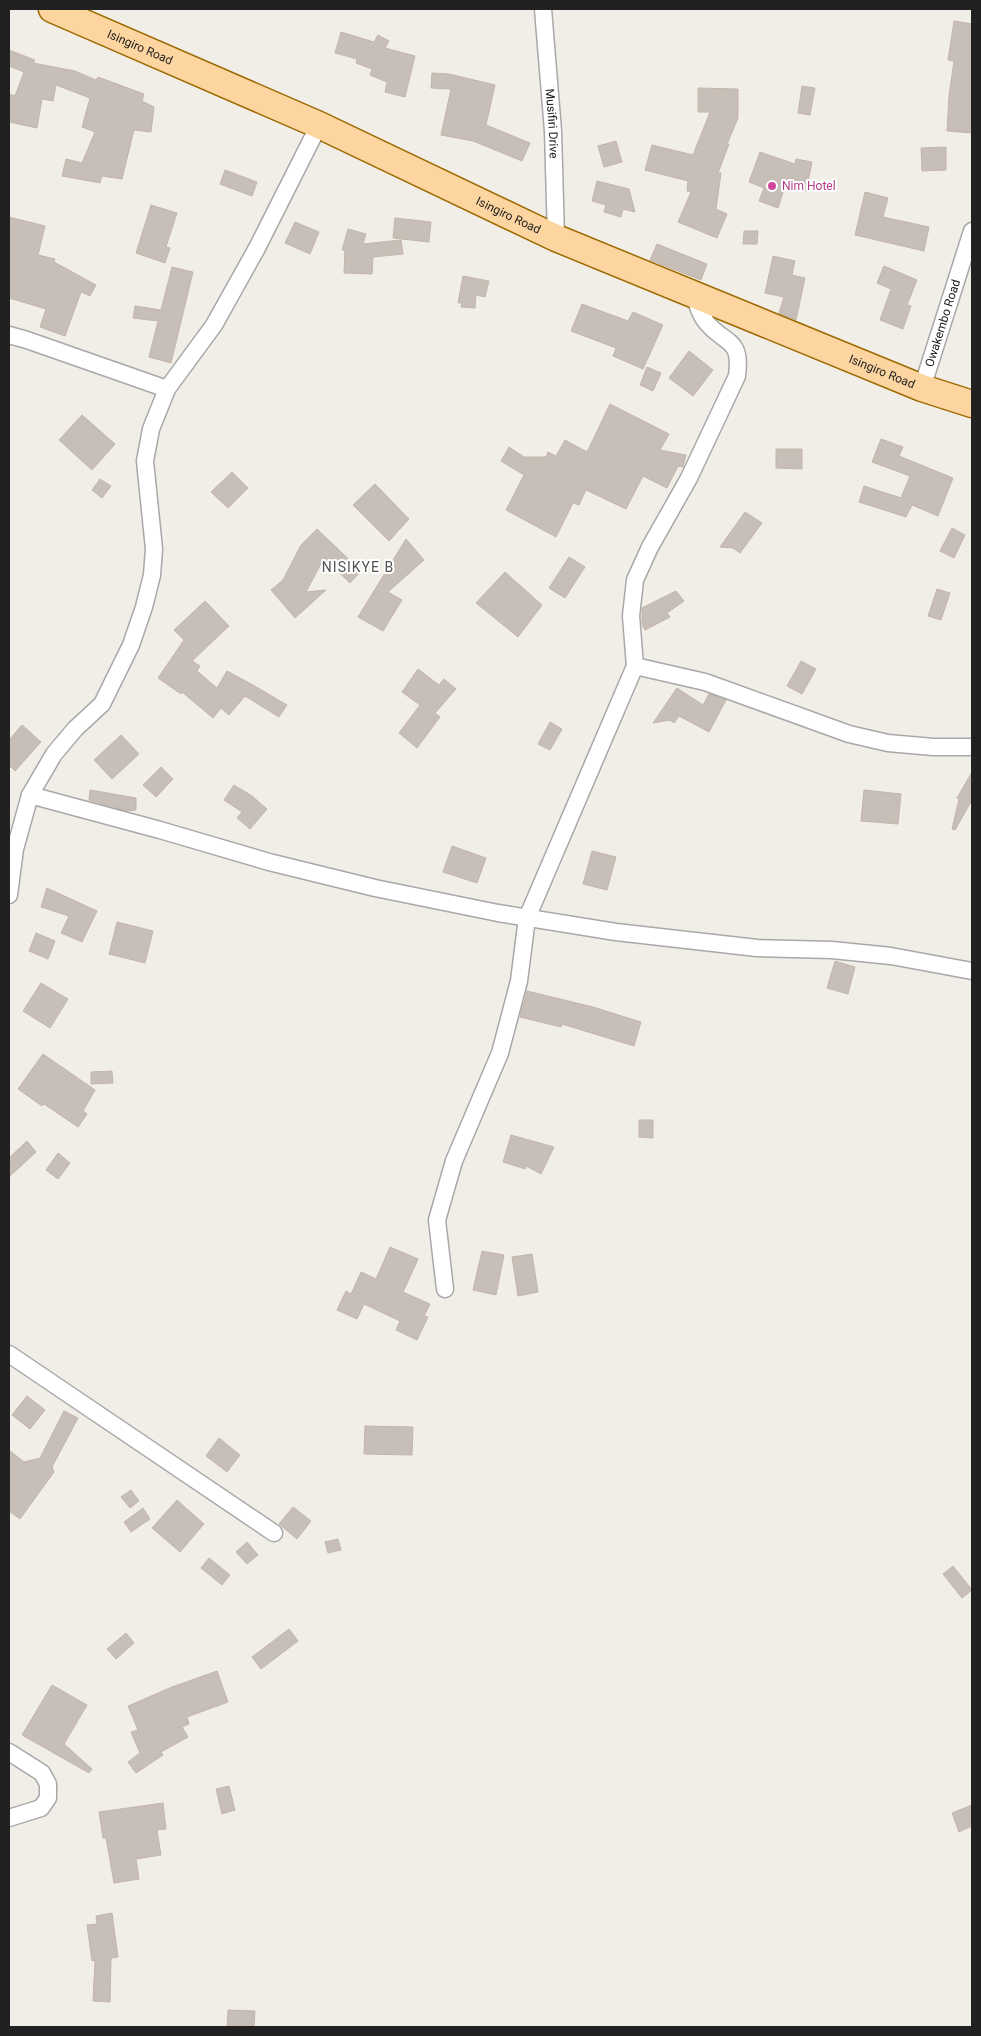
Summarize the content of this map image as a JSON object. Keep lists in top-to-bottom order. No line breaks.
{"streets":{"main road":["Isingiro Road"],"street":["Musifiri Drive","Owakembo Road"]},"crossings":[["Isingiro Road","Musifiri Drive"],["Isingiro Road","Owakembo Road"]],"districts":["NISIKYE B"],"places":["Nim Hotel"]}
